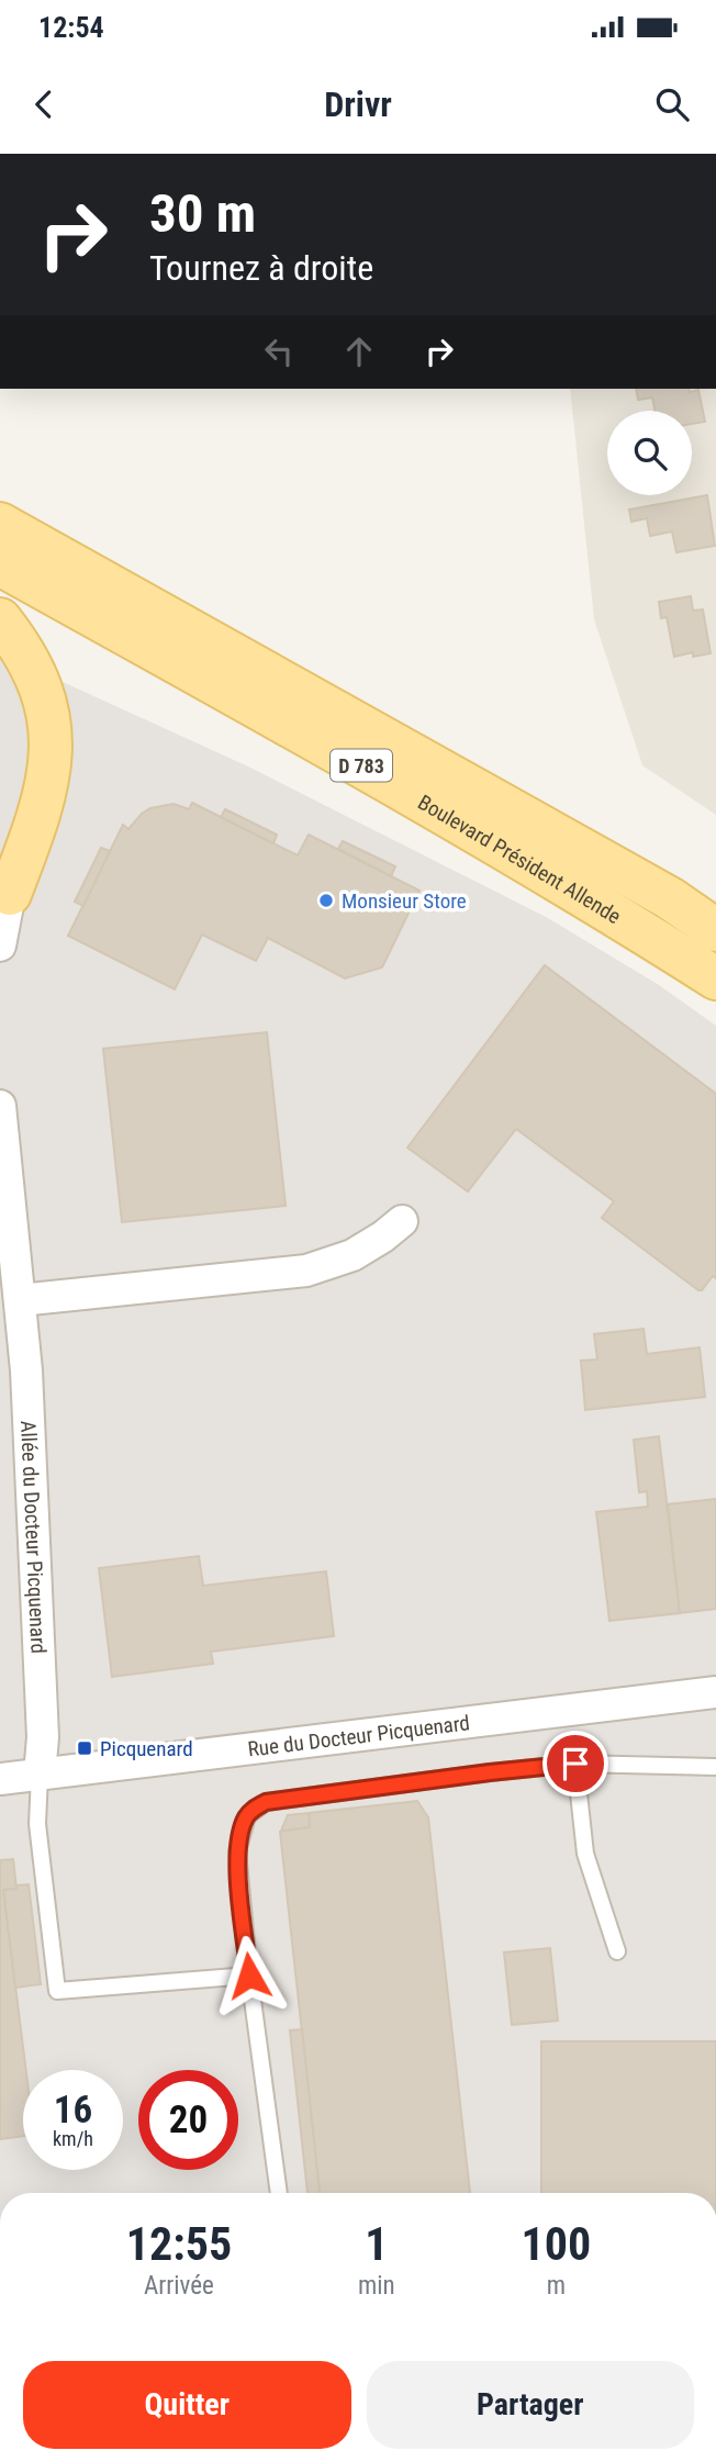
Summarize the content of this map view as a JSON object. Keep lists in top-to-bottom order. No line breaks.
{"streets":{"main road":["D 783","Boulevard Président Allende"],"street":["Allée du Docteur Picquenard","Rue du Docteur Picquenard"]},"crossings":[["Allée du Docteur Picquenard","Rue du Docteur Picquenard"]],"places":{"other":["Monsieur Store"],"transit":["Picquenard"]},"page":{"status":"12:54","header":"Drivr","turn":["30 m","Tournez à droite"],"speed":"16 km/h","limit":"20","eta":["12:55","Arrivée","1","min","100","m"],"buttons":["Quitter","Partager"]}}
